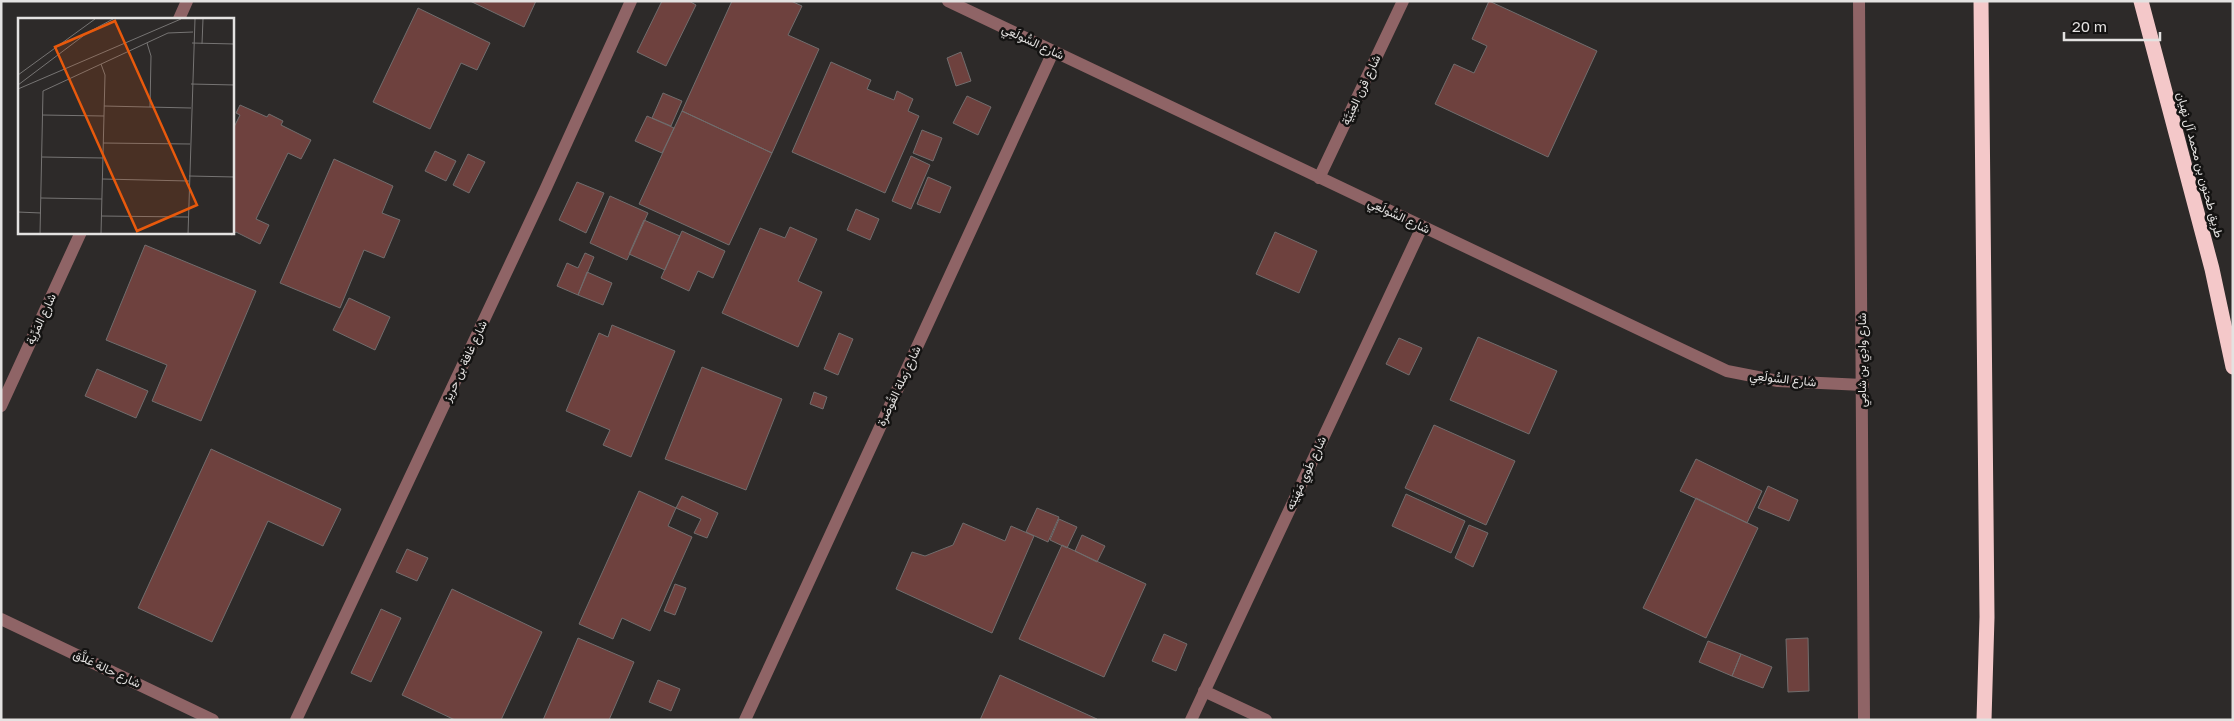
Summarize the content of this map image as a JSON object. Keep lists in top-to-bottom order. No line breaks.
{"streets":{"highway":["طريق طحنون بن محمد آل نهيان"],"street":["شارع السُّولَعِي","شارع قرن العِبَيَّة","شارع المَرِّية","شارع وادِي بن شامِي","شارع غافة بن حريز","شارع رَملة القُوصَرة","شارع طَوي مَهَيَته","شارع حالة عَلاَّق"]},"crossings":[["شارع السُّولَعِي","شارع قرن العِبَيَّة"],["شارع السُّولَعِي","شارع وادِي بن شامِي"],["شارع السُّولَعِي","شارع رَملة القُوصَرة"],["شارع السُّولَعِي","شارع طَوي مَهَيَته"]],"scale_bar":"20 m"}
